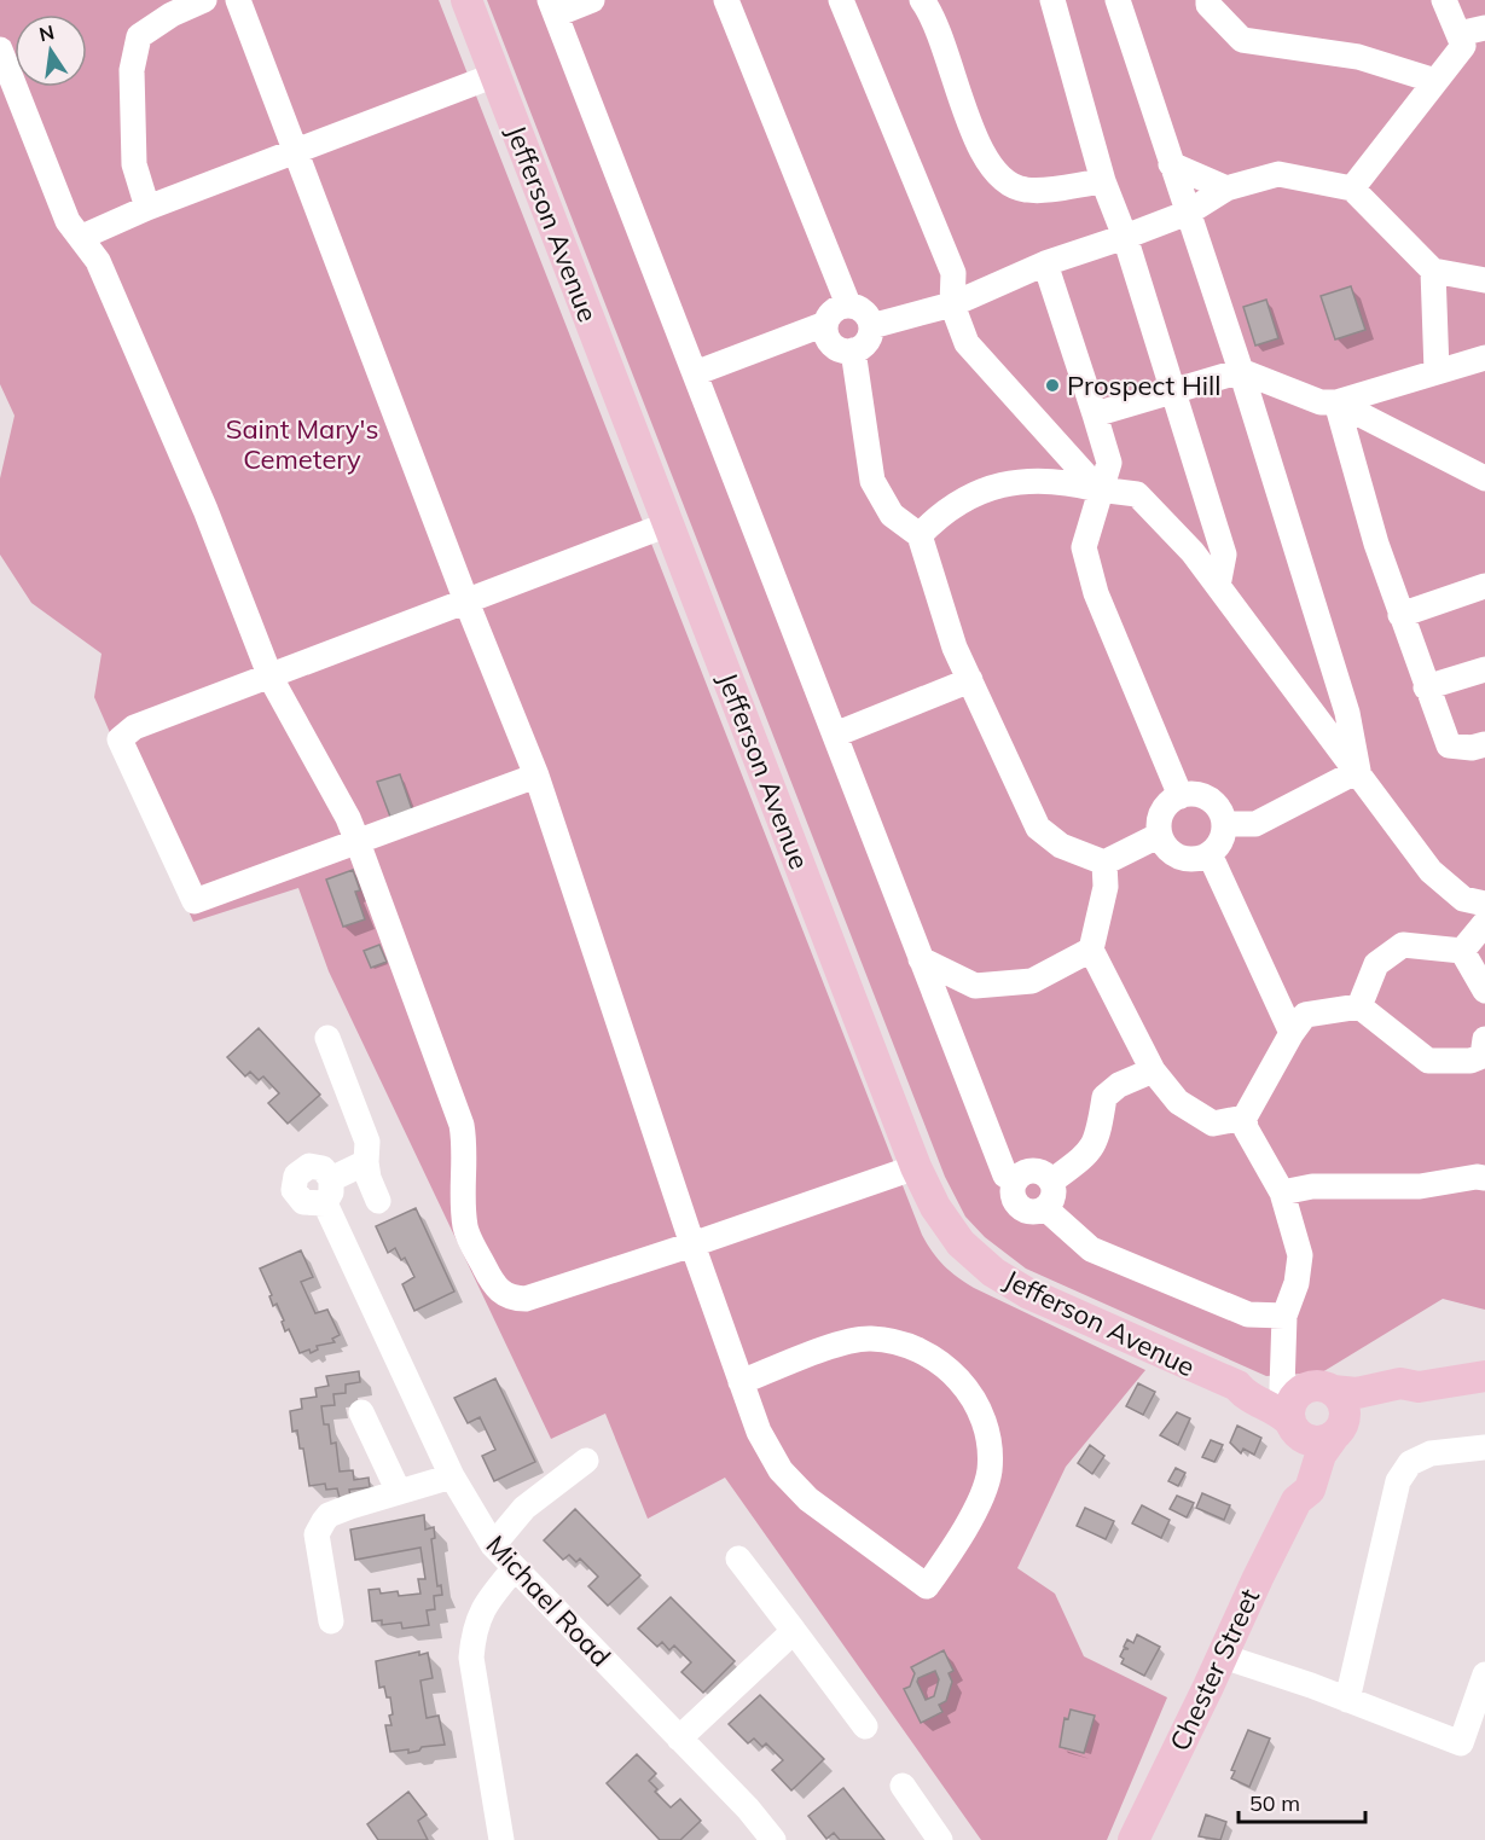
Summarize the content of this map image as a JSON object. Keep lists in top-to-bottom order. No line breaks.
{"streets":{"main road":["Jefferson Avenue","Chester Street"],"street":["Michael Road"]},"crossings":[["Jefferson Avenue","Chester Street"]],"parks":["Saint Mary's Cemetery"],"places":["Prospect Hill"],"scale_bar":"50 m","north":"top"}
